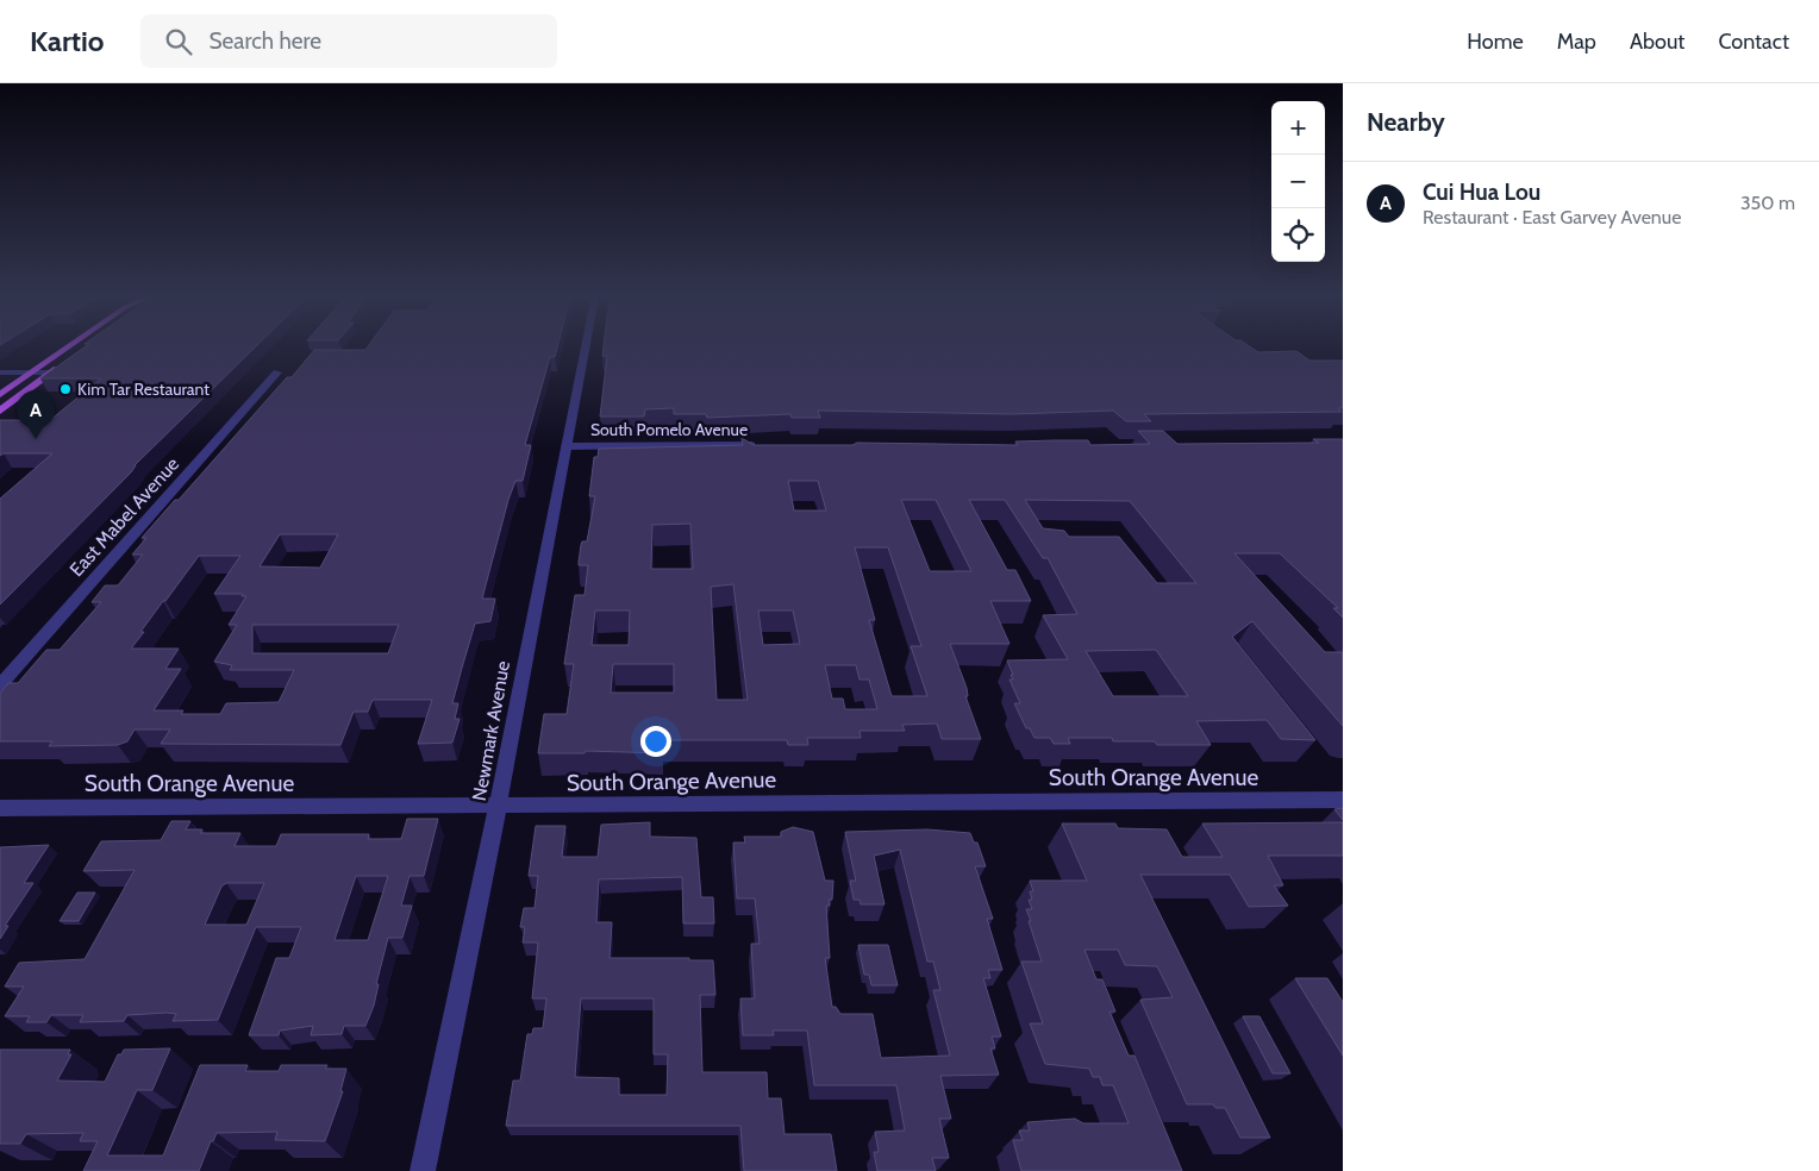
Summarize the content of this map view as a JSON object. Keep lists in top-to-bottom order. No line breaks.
{"streets":{"street":["South Pomelo Avenue","East Mabel Avenue","Newmark Avenue","South Orange Avenue"]},"crossings":[["South Pomelo Avenue","Newmark Avenue"],["Newmark Avenue","South Orange Avenue"]],"places":["Kim Tar Restaurant"],"page":{"header":"Kartio","search":"Search here","nav":["Home","Map","About","Contact"],"heading":"Nearby","map_buttons":["+","−"],"list":[{"mark":"A","name":"Cui Hua Lou","note":"Restaurant · East Garvey Avenue","value":"350 m"}],"pins":"A"}}
